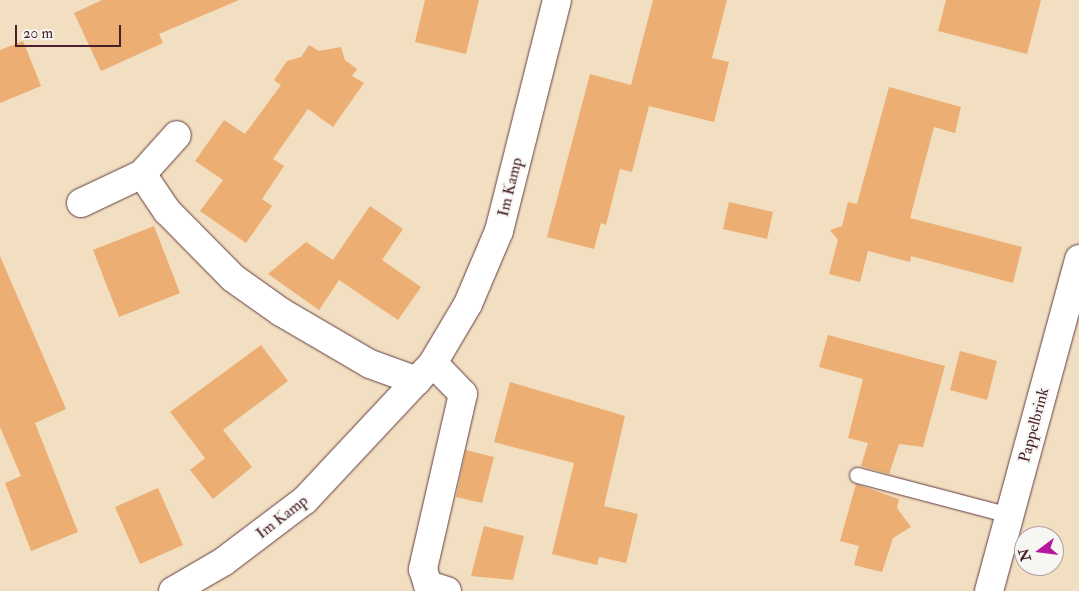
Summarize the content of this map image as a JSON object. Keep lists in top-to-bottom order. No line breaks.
{"streets":{"street":["Im Kamp","Pappelbrink"]},"scale_bar":"20 m","north":"left"}
